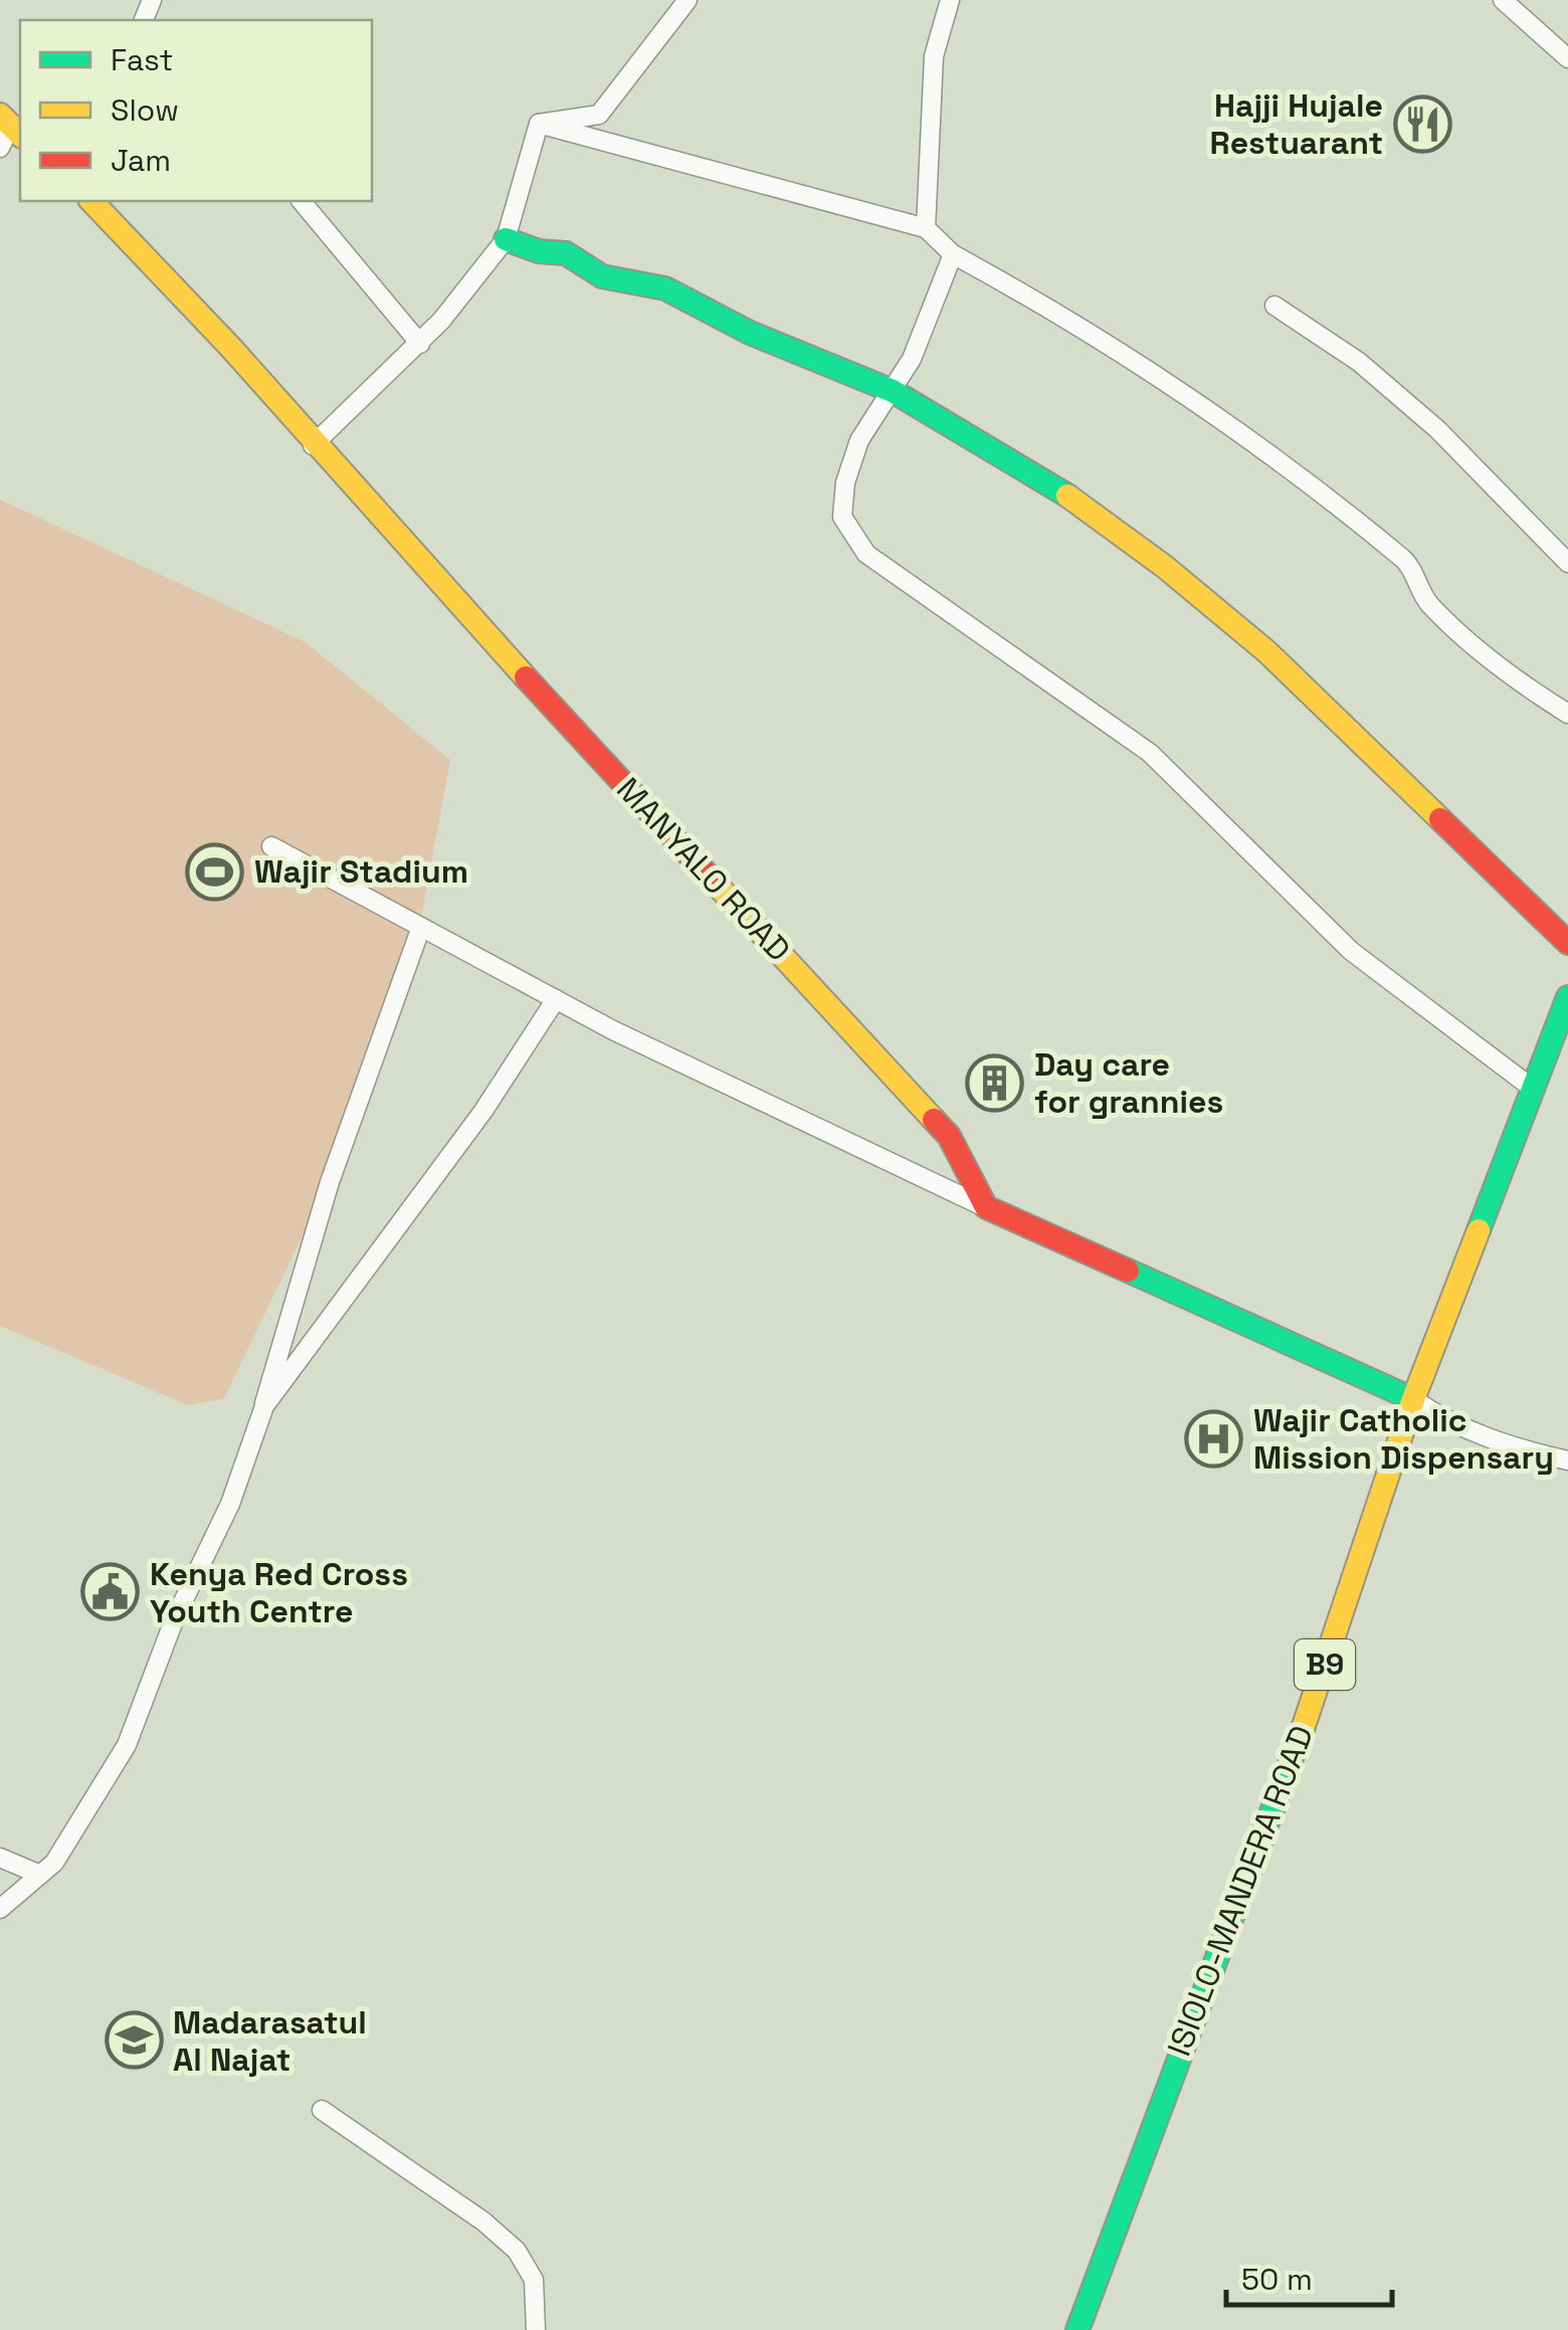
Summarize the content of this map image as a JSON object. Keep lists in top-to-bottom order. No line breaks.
{"streets":{"main road":["MANYALO ROAD","B9","ISIOLO-MANDERA ROAD"]},"places":{"restaurant":["Hajji Hujale Restuarant"],"sports":["Wajir Stadium"],"building":["Day care for grannies"],"hospital":["Wajir Catholic Mission Dispensary"],"public building":["Kenya Red Cross Youth Centre"],"school or university":["Madarasatul Al Najat"]},"legend":["Fast","Slow","Jam"],"scale_bar":"50 m"}
